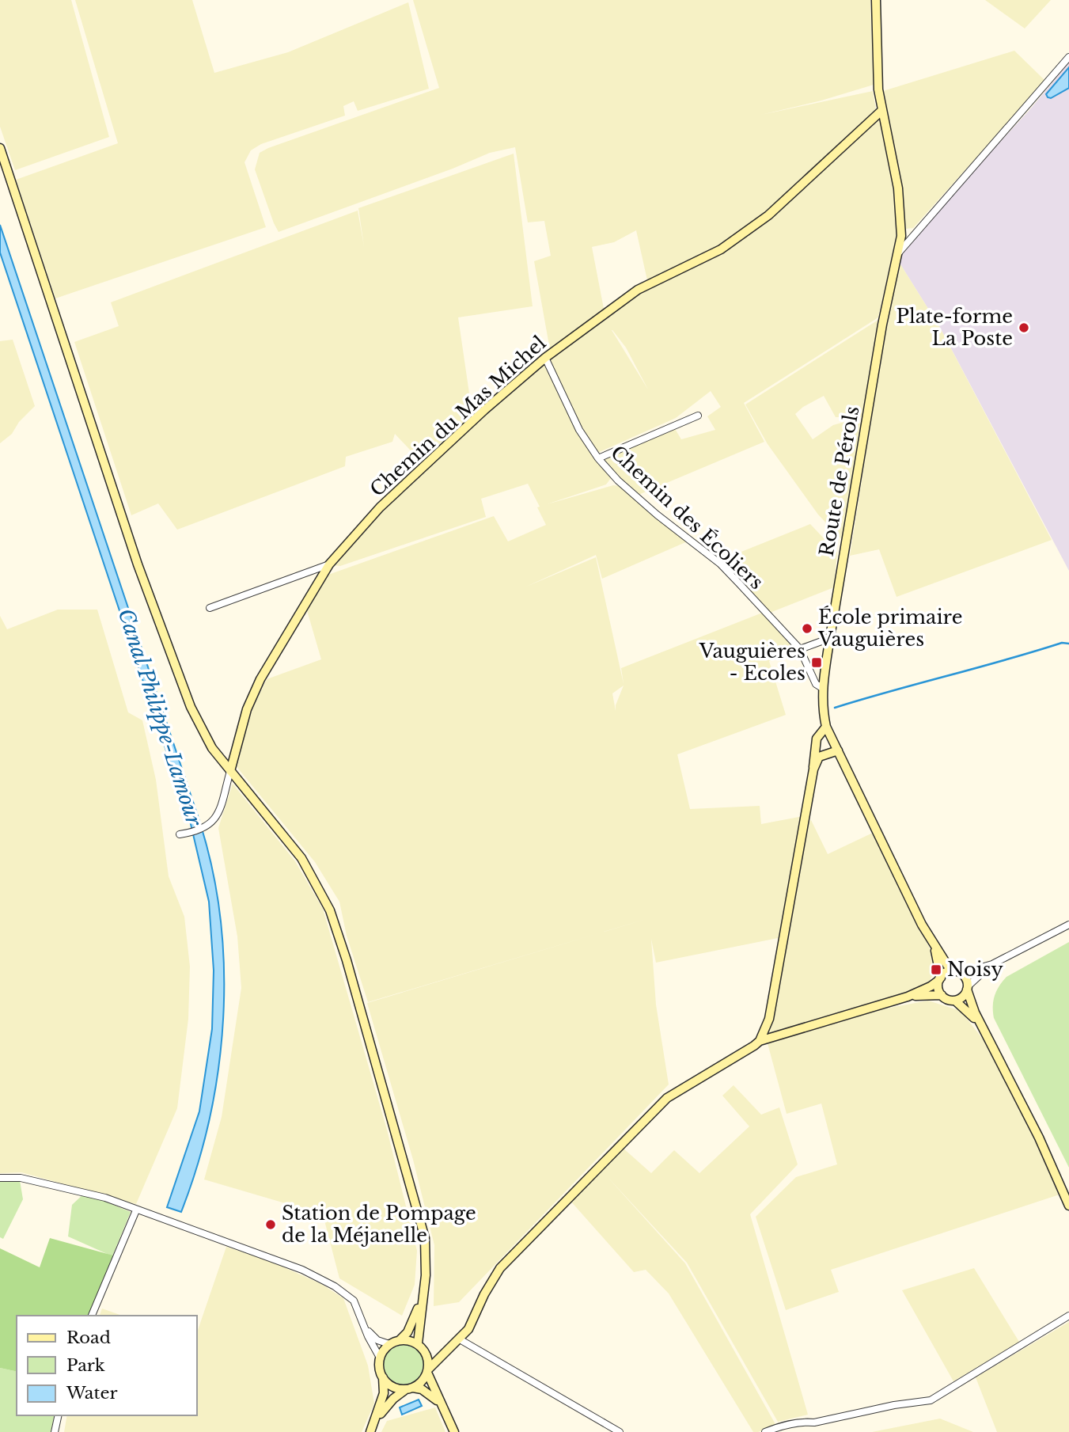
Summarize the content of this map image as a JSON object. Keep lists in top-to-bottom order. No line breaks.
{"streets":{"street":["Chemin du Mas Michel","Route de Pérols","Chemin des Écoliers"]},"crossings":[["Chemin du Mas Michel","Route de Pérols"],["Chemin du Mas Michel","Chemin des Écoliers"],["Route de Pérols","Chemin des Écoliers"]],"water":["Canal Philippe-Lamour"],"places":{"other":["Plate-forme La Poste","École primaire Vauguières","Station de Pompage de la Méjanelle"],"transit":["Vauguières - Ecoles","Noisy"]},"legend":["Road","Park","Water"]}
